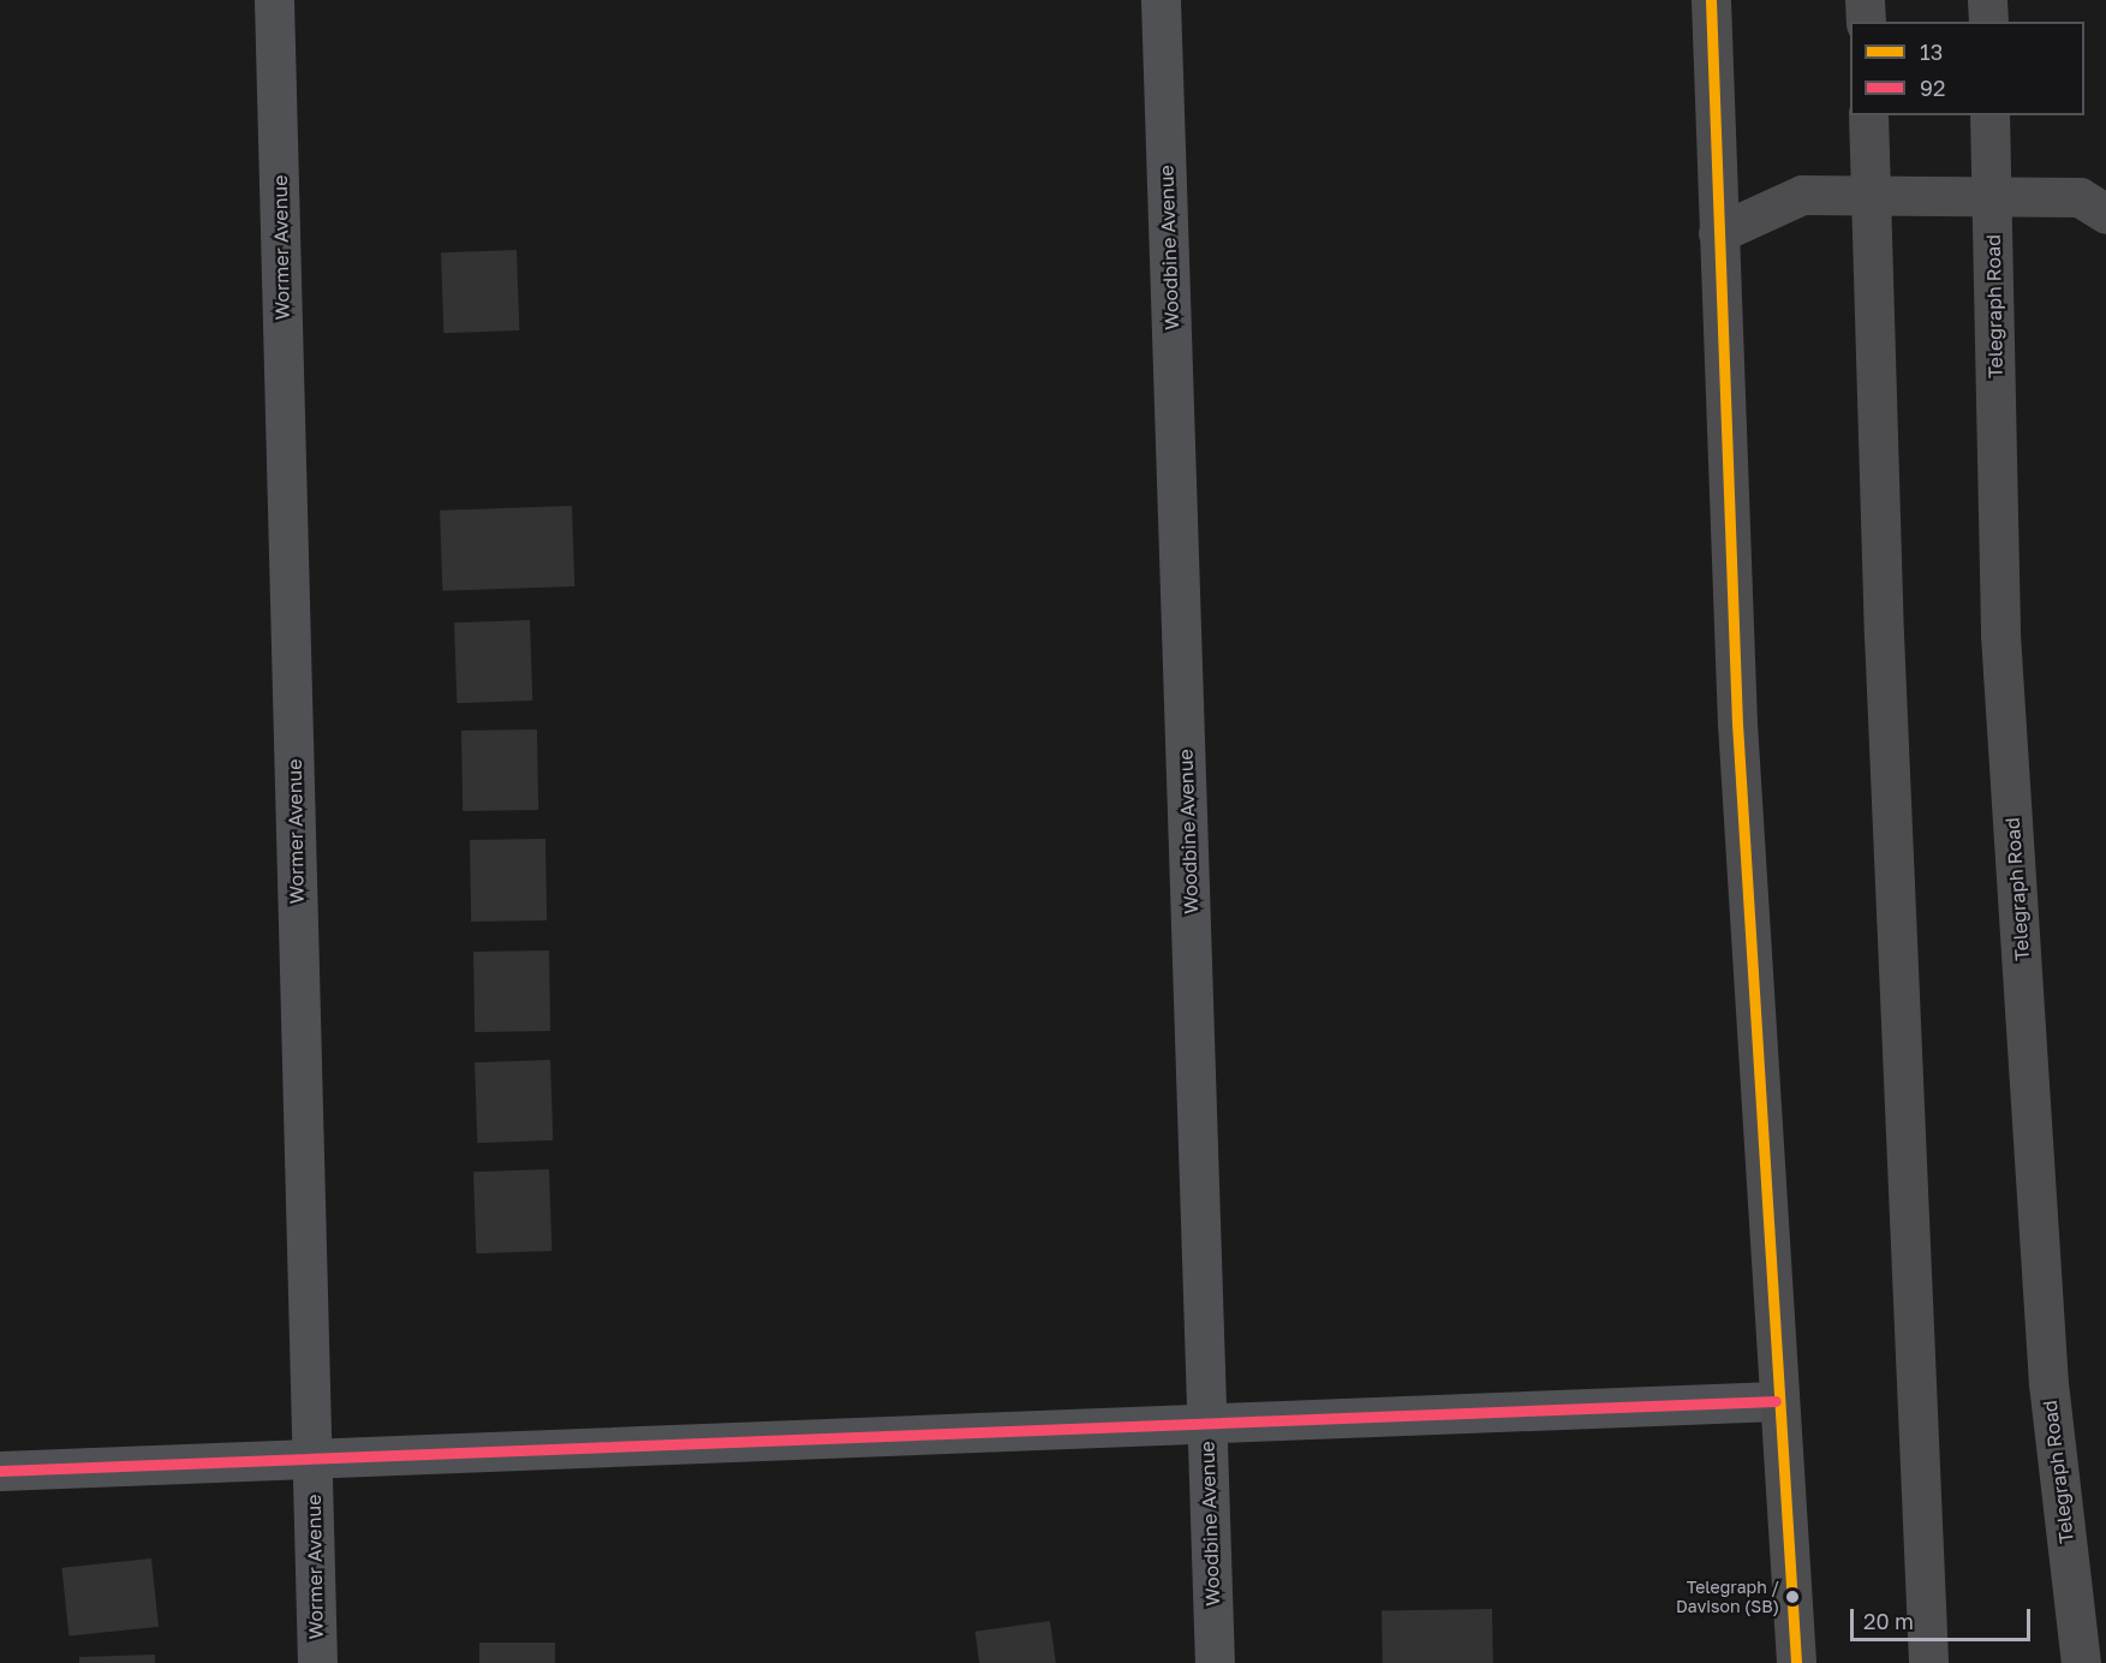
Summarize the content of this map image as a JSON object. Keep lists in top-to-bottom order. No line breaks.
{"streets":{"main road":["Telegraph Road"],"street":["Wormer Avenue","Woodbine Avenue"]},"places":["Telegraph / Davison (SB)"],"lines":["transit line 13","transit line 92"],"legend":["13","92"],"scale_bar":"20 m"}
